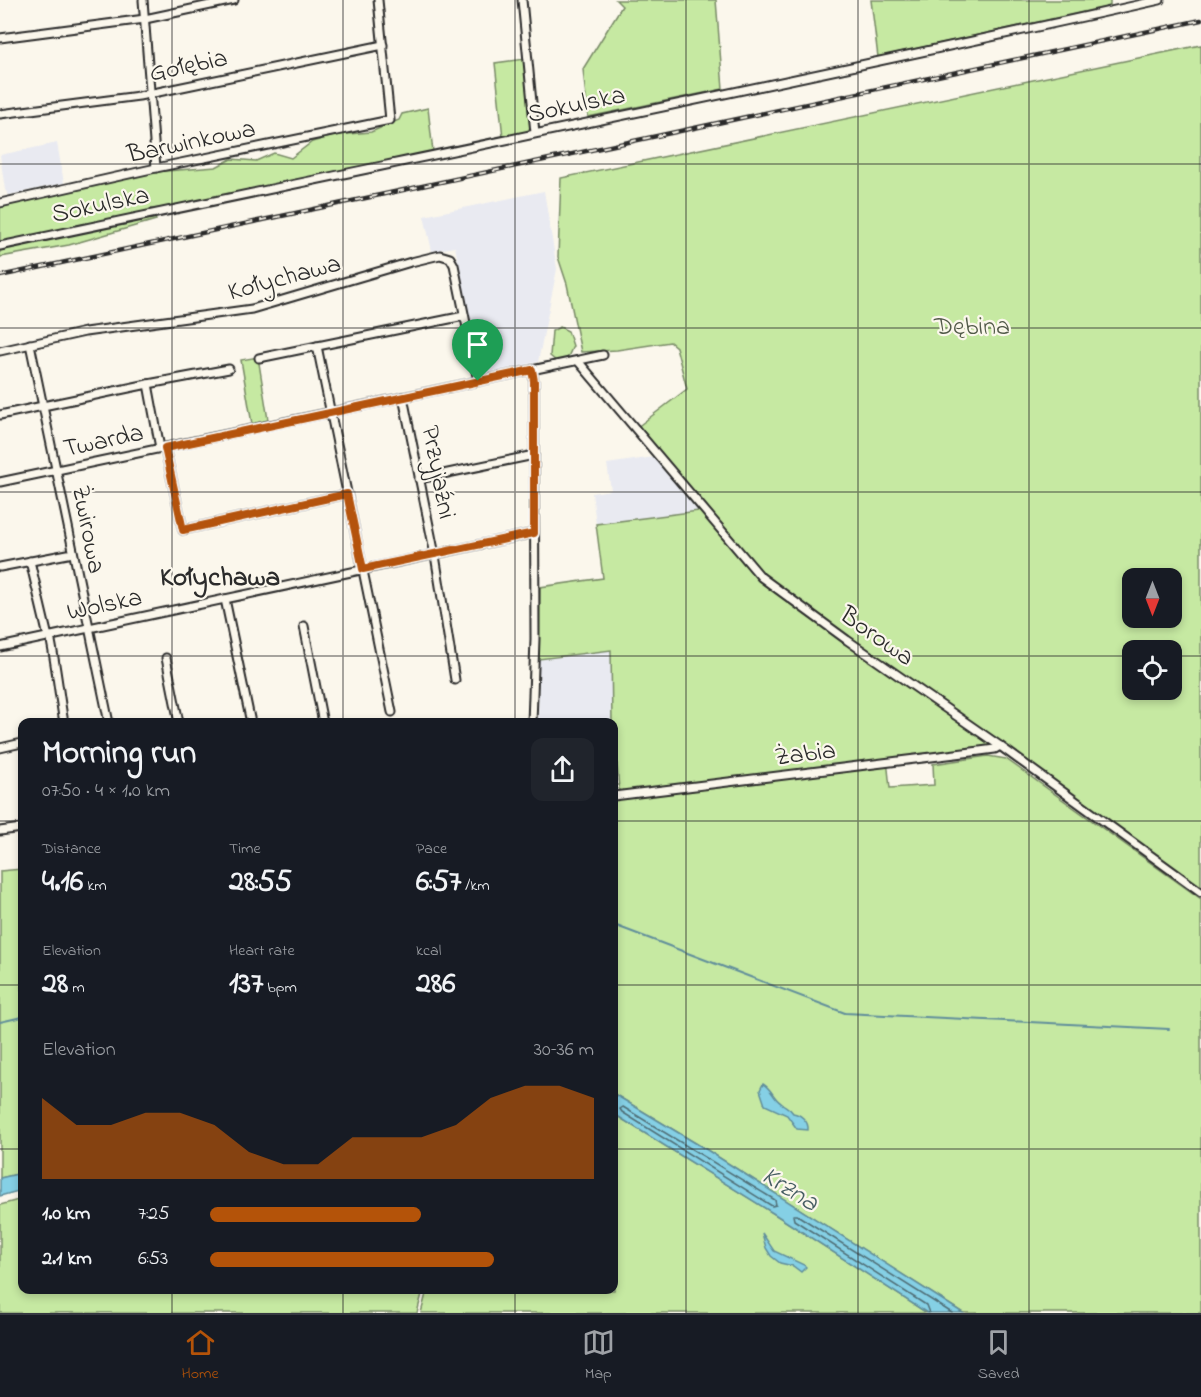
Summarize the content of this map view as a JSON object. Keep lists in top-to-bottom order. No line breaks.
{"streets":{"street":["Gołębia","Sokulska","Barwinkowa","Kołychawa","Twarda","Przyjaźni","Żwirowa","Wolska","Borowa","Żabia"]},"crossings":[["Gołębia","Barwinkowa"],["Kołychawa","Twarda"],["Kołychawa","Żwirowa"],["Twarda","Przyjaźni"],["Twarda","Żwirowa"],["Twarda","Borowa"],["Przyjaźni","Wolska"],["Żwirowa","Wolska"],["Borowa","Żabia"]],"districts":["Kołychawa"],"water":["Krzna"],"parks":["Dębina"],"north":"bottom","page":{"heading":["Morning run","07:50 · 4 × 1.0 km"],"stats":[["Distance","4.16 km"],["Time","28:55"],["Pace","6:57 /km"],["Elevation","28 m"],["Heart rate","137 bpm"],["kcal","286"]],"chart":["Elevation","30–36 m"],"list":[{"name":"1.0 km","note":"7:25"},{"name":"2.1 km","note":"6:53"}],"tabs":["Home","Map","Saved"]}}
